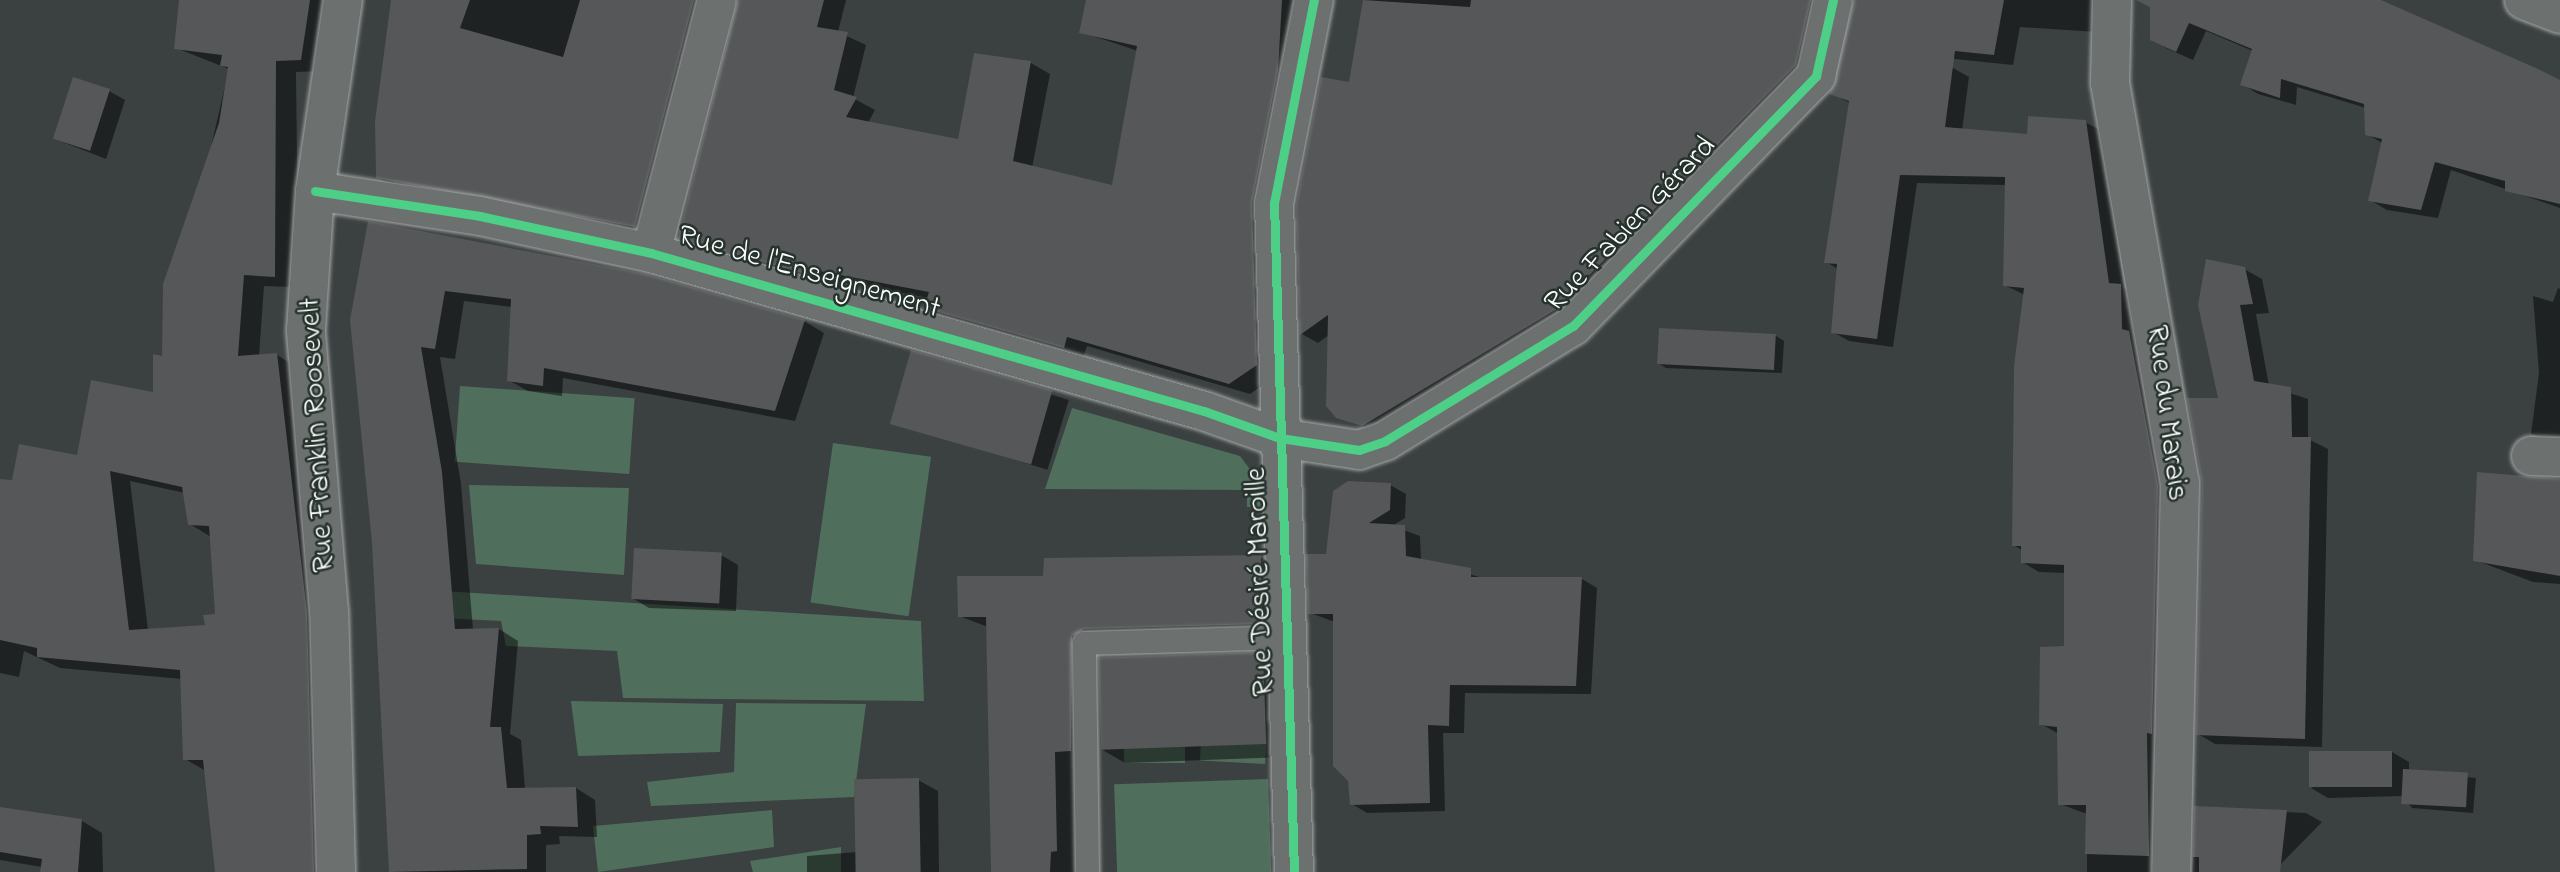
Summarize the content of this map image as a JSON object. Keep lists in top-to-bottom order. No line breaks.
{"streets":{"street":["Rue Fabien Gérard","Rue de l'Enseignement","Rue du Marais","Rue Franklin Roosevelt","Rue Désiré Maroille"]},"crossings":[["Rue Fabien Gérard","Rue de l'Enseignement"],["Rue Fabien Gérard","Rue Désiré Maroille"],["Rue de l'Enseignement","Rue Franklin Roosevelt"],["Rue de l'Enseignement","Rue Désiré Maroille"]]}
